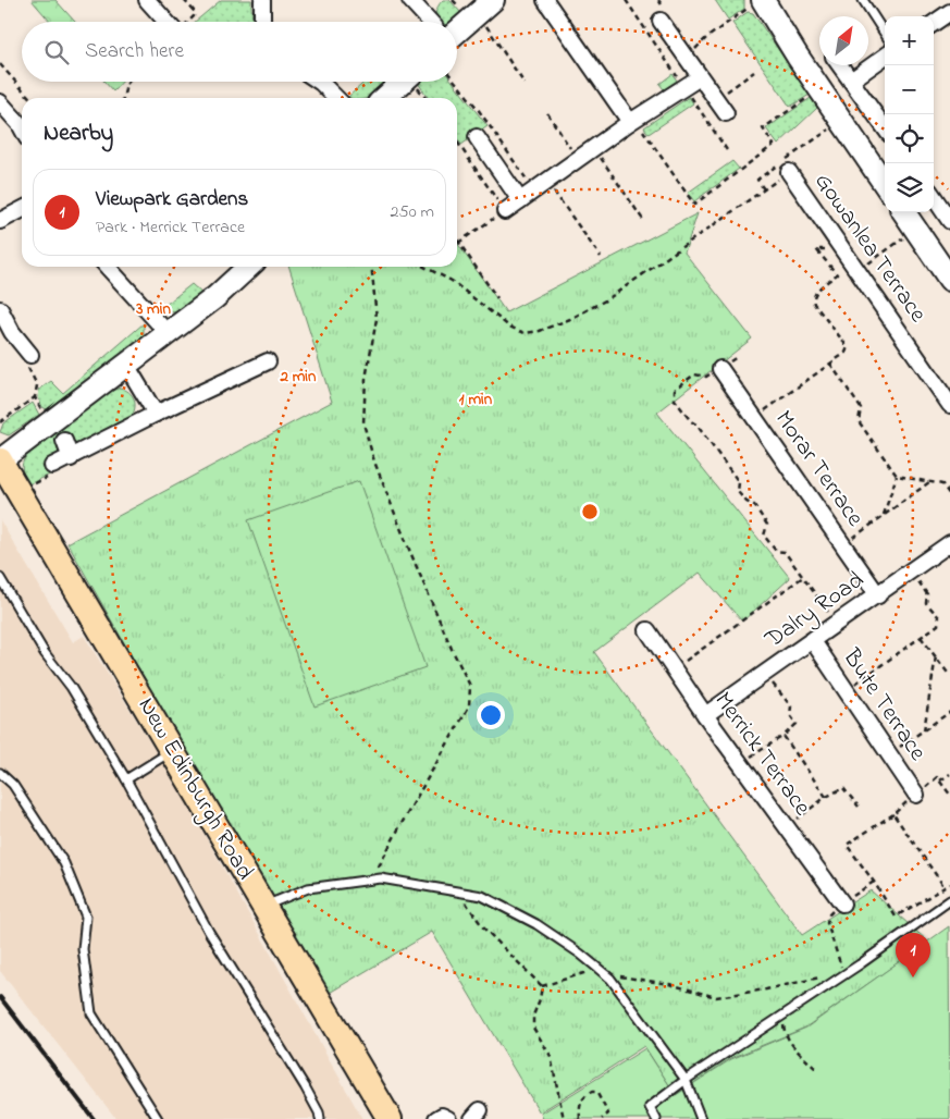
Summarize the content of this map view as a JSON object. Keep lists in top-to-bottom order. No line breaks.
{"streets":{"main road":["New Edinburgh Road"],"street":["Gowanlea Terrace","Morar Terrace","Dalry Road","Bute Terrace","Merrick Terrace"]},"crossings":[["Morar Terrace","Dalry Road"],["Dalry Road","Bute Terrace"],["Dalry Road","Merrick Terrace"]],"north":"top right","page":{"map_buttons":["+","−"],"search":"Search here","heading":"Nearby","list":[{"mark":"1","name":"Viewpark Gardens","note":"Park · Merrick Terrace","value":"250 m"}],"pins":"1"},"rings":["3 min","2 min","1 min"]}
